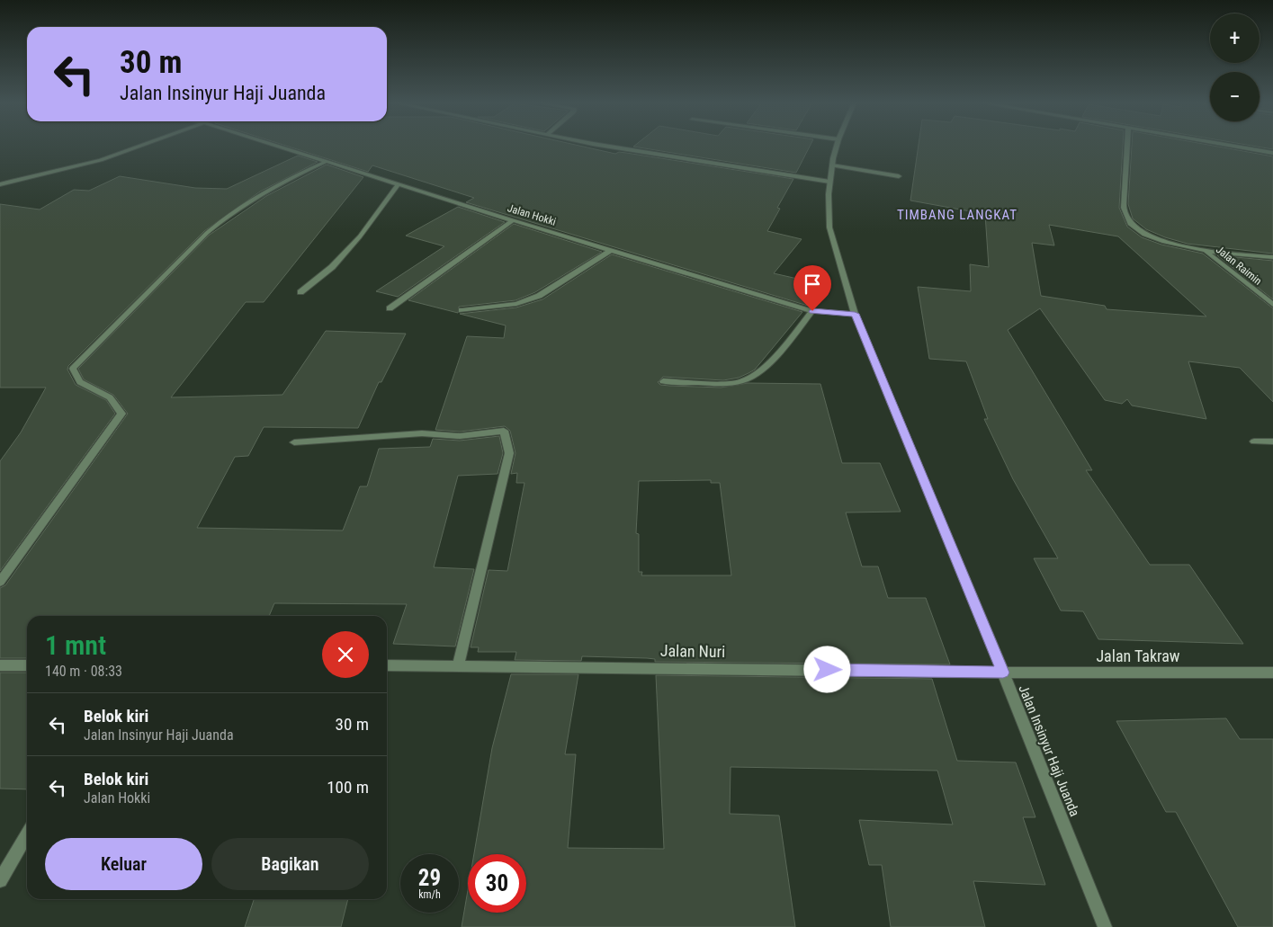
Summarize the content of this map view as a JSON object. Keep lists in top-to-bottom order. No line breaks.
{"streets":{"street":["Jalan Hokki","Jalan Raimin","Jalan Nuri","Jalan Takraw","Jalan Insinyur Haji Juanda"]},"crossings":[["Jalan Hokki","Jalan Insinyur Haji Juanda"],["Jalan Nuri","Jalan Takraw"],["Jalan Nuri","Jalan Insinyur Haji Juanda"],["Jalan Takraw","Jalan Insinyur Haji Juanda"]],"districts":["TIMBANG LANGKAT"],"page":{"map_buttons":["+","−"],"turn":["30 m","Jalan Insinyur Haji Juanda"],"heading":["1 mnt","140 m · 08:33"],"list":[{"name":"Belok kiri","note":"Jalan Insinyur Haji Juanda","value":"30 m"},{"name":"Belok kiri","note":"Jalan Hokki","value":"100 m"}],"buttons":["Keluar","Bagikan"],"speed":"29 km/h","limit":"30"}}
